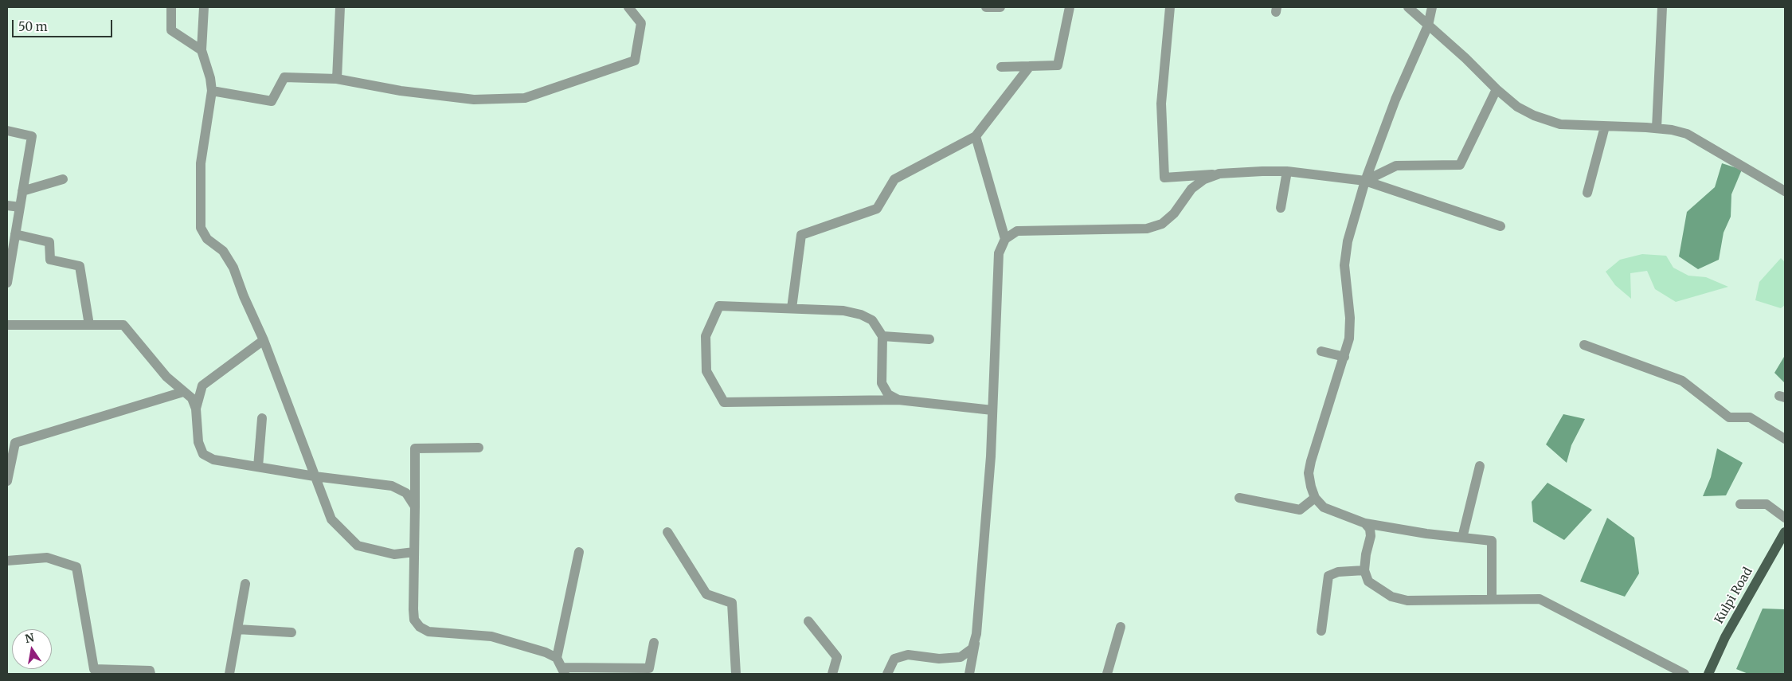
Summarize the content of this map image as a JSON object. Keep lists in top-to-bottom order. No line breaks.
{"streets":{"main road":["Kulpi Road"]},"scale_bar":"50 m","north":"top"}
